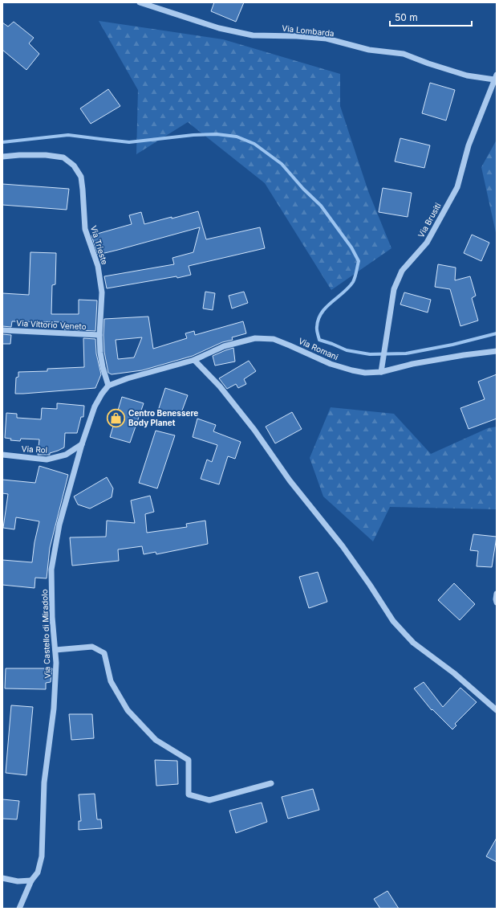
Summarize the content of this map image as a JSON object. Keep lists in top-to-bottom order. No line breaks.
{"streets":{"street":["Via Lombarda","Via Brusiti","Via Trieste","Via Vittorio Veneto","Via Romani","Via Rol","Via Castello di Miradolo"]},"crossings":[["Via Lombarda","Via Brusiti"],["Via Brusiti","Via Romani"],["Via Trieste","Via Vittorio Veneto"],["Via Trieste","Via Romani"],["Via Trieste","Via Castello di Miradolo"],["Via Romani","Via Castello di Miradolo"],["Via Rol","Via Castello di Miradolo"]],"places":{"shop":["Centro Benessere Body Planet"]},"scale_bar":"50 m"}
